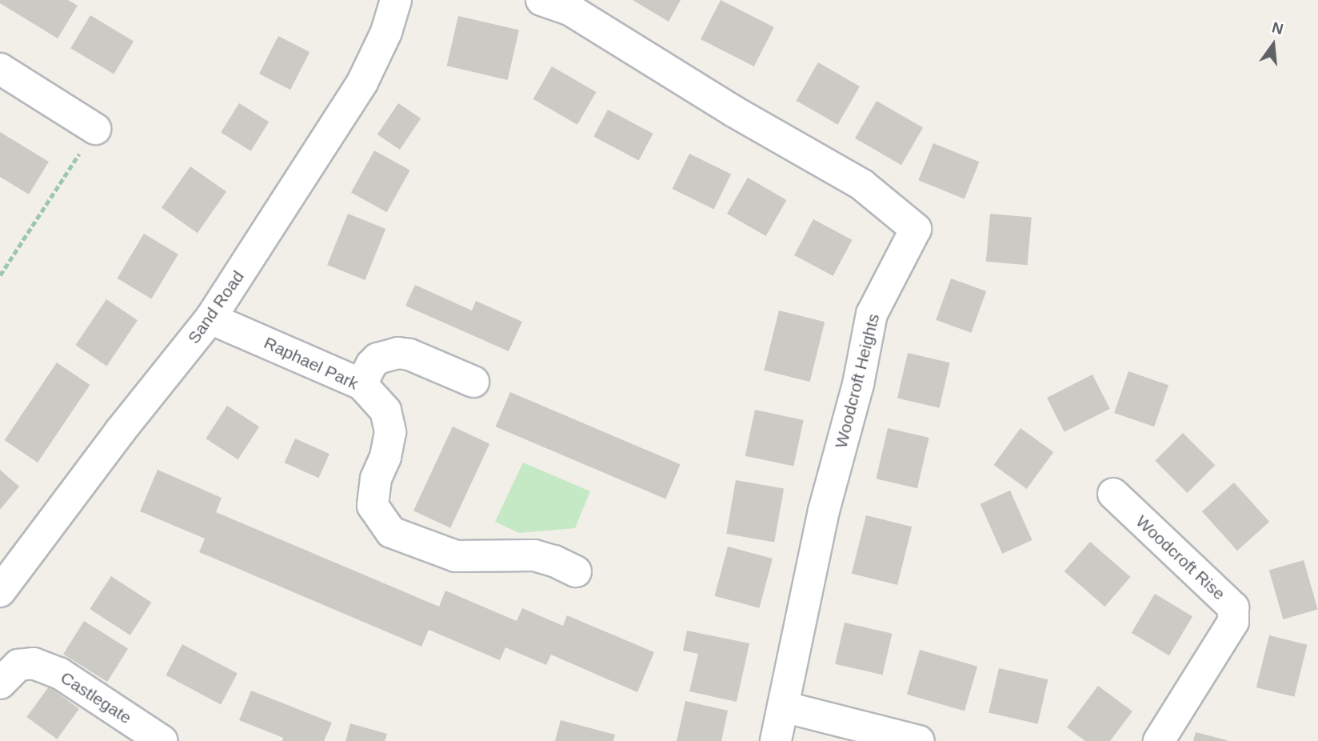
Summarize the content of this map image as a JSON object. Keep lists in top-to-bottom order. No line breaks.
{"streets":{"street":["Sand Road","Raphael Park","Woodcroft Heights","Woodcroft Rise","Castlegate"]},"crossings":[["Sand Road","Raphael Park"]],"north":"top"}
